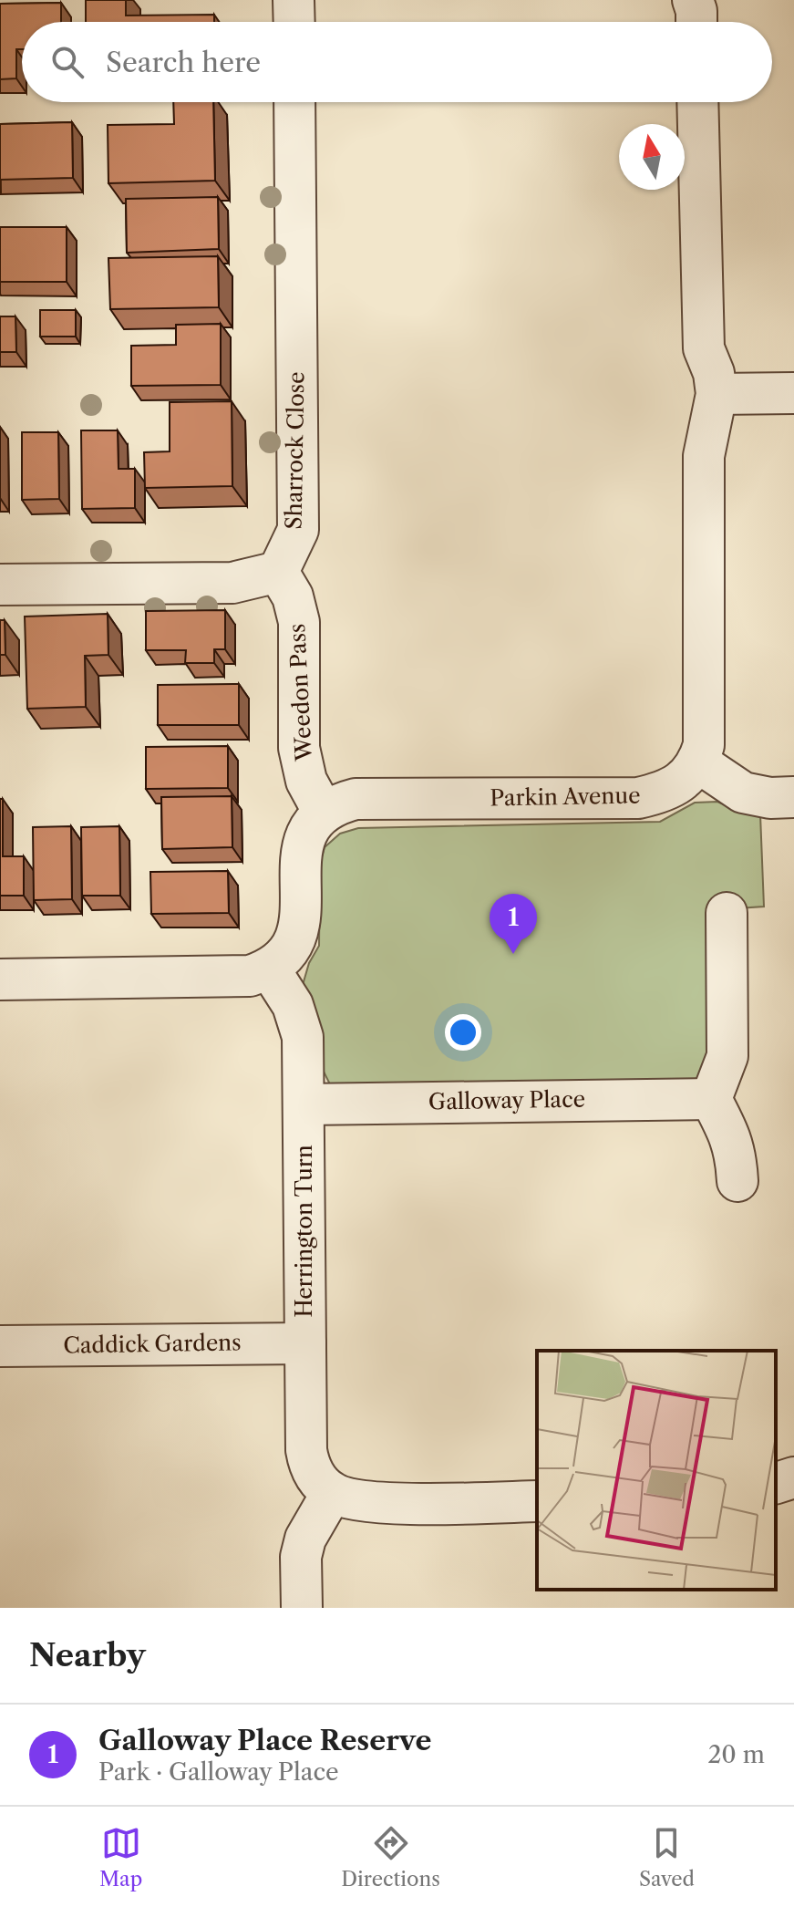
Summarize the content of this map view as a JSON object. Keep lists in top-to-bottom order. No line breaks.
{"streets":{"street":["Sharrock Close","Weedon Pass","Parkin Avenue","Galloway Place","Herrington Turn","Caddick Gardens"]},"crossings":[["Sharrock Close","Weedon Pass"],["Weedon Pass","Parkin Avenue"],["Galloway Place","Herrington Turn"],["Herrington Turn","Caddick Gardens"]],"north":"top","page":{"search":"Search here","pins":"1","heading":"Nearby","list":[{"mark":"1","name":"Galloway Place Reserve","note":"Park · Galloway Place","value":"20 m"}],"nav":["Map","Directions","Saved"]}}
